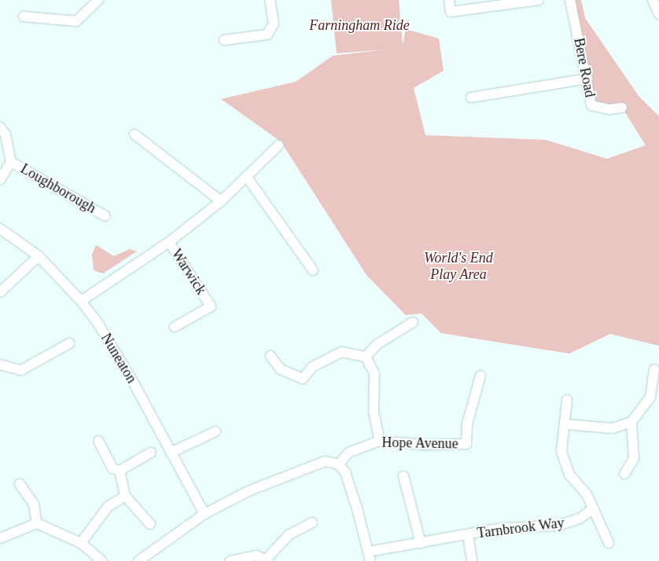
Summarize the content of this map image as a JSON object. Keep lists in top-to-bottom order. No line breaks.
{"streets":{"street":["Bere Road","Loughborough","Warwick","Nuneaton","Hope Avenue","Tarnbrook Way"]},"crossings":[["Warwick","Nuneaton"]],"parks":["Farningham Ride","World's End Play Area"]}
